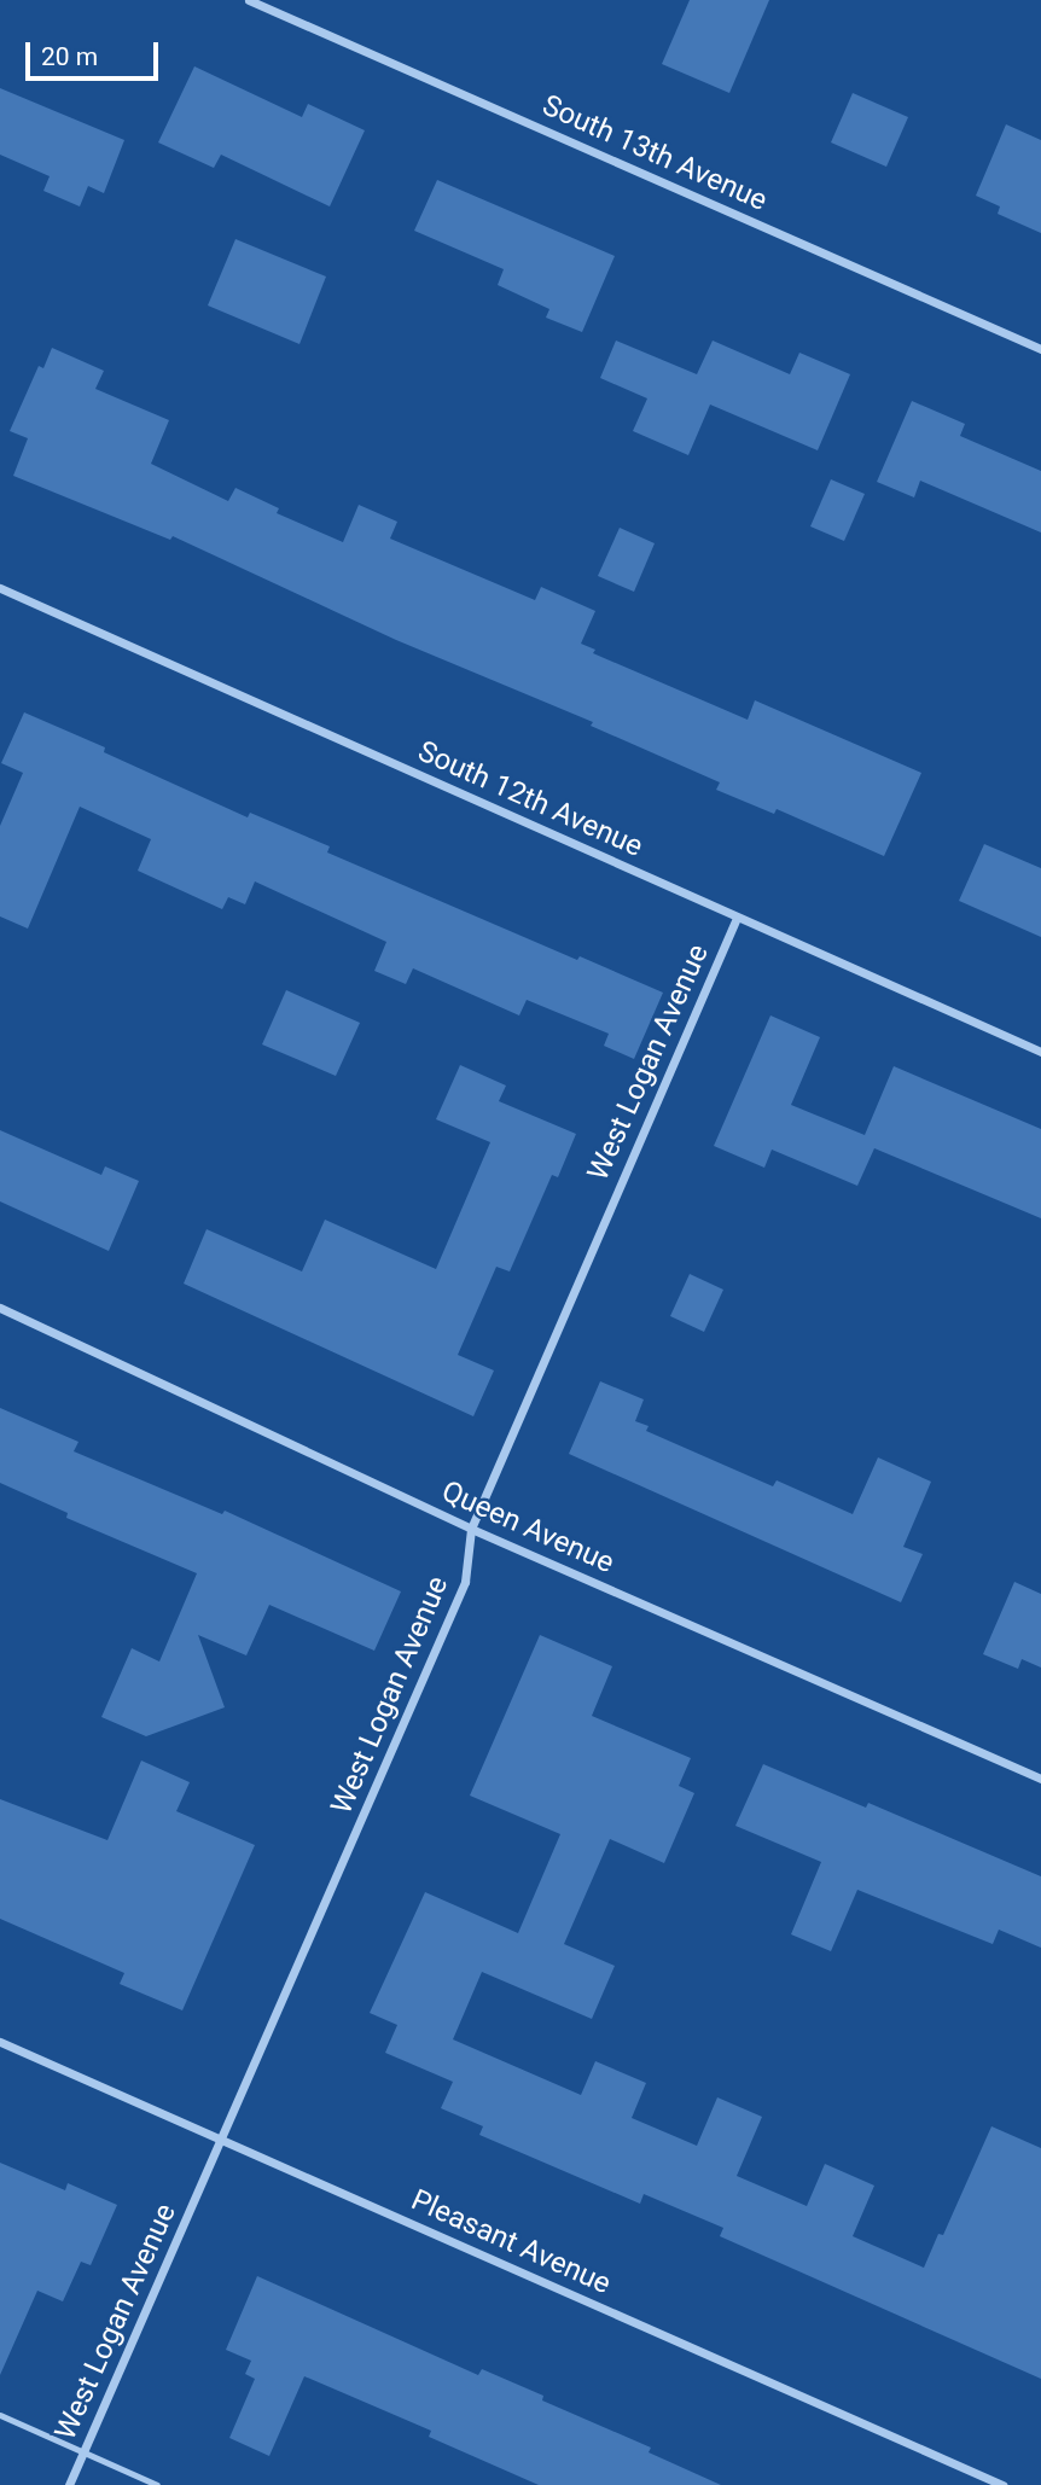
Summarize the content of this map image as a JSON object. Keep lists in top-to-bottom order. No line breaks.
{"streets":{"street":["South 13th Avenue","South 12th Avenue","West Logan Avenue","Queen Avenue","Pleasant Avenue"]},"crossings":[["South 12th Avenue","West Logan Avenue"],["West Logan Avenue","Queen Avenue"],["West Logan Avenue","Pleasant Avenue"]],"scale_bar":"20 m"}
